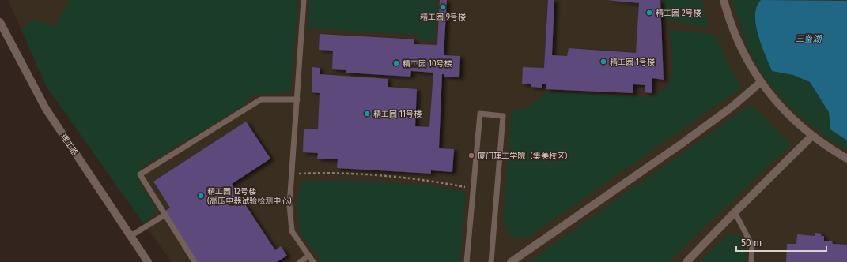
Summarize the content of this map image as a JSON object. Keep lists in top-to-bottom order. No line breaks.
{"streets":{"street":["理工路"]},"water":["三鉴湖"],"places":["精工园 9号楼","精工园 2号楼","精工园 1号楼","精工园 10号楼","精工园 11号楼","厦门理工学院（集美校区）","精工园 12号楼 (高压电器试验检测中心)"],"scale_bar":"50 m"}
